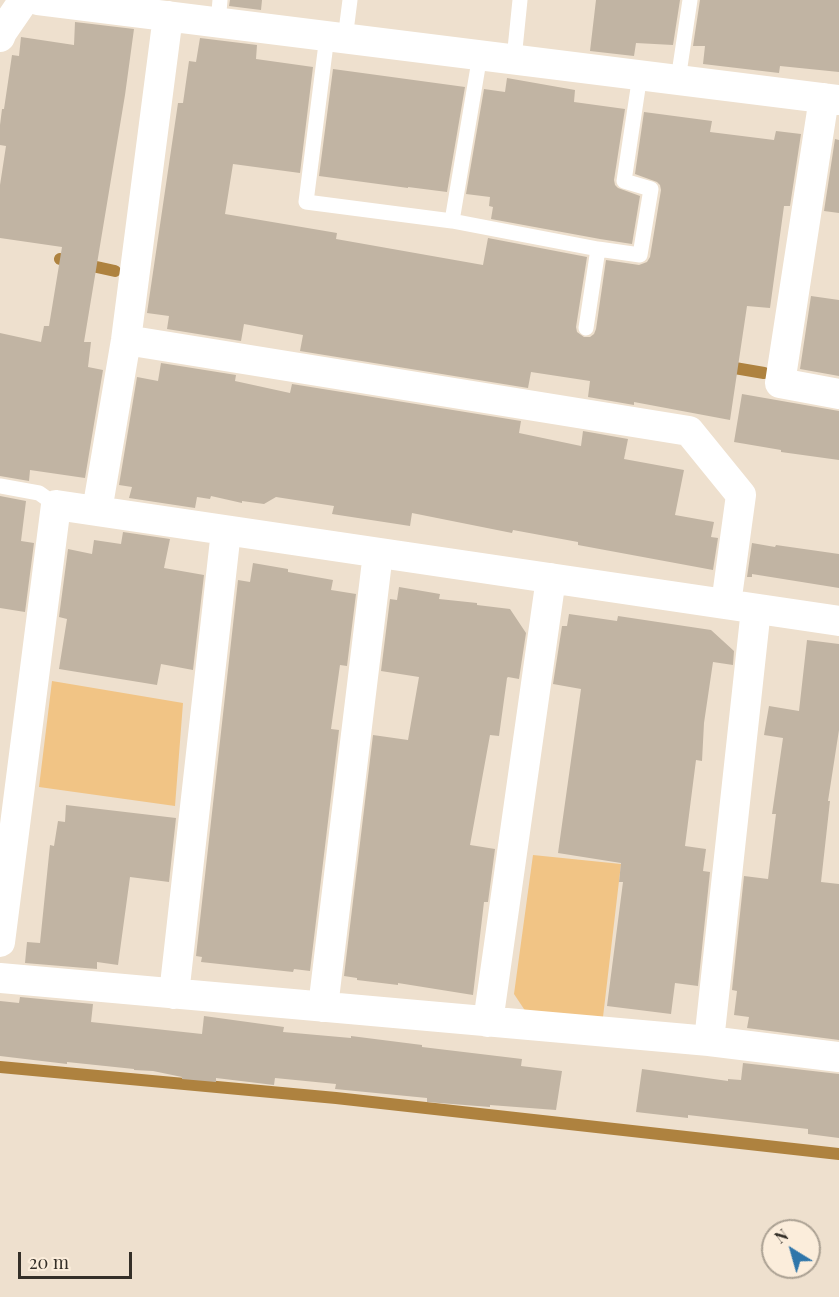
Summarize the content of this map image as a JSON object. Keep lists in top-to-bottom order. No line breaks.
{"scale_bar":"20 m","north":"top left"}
